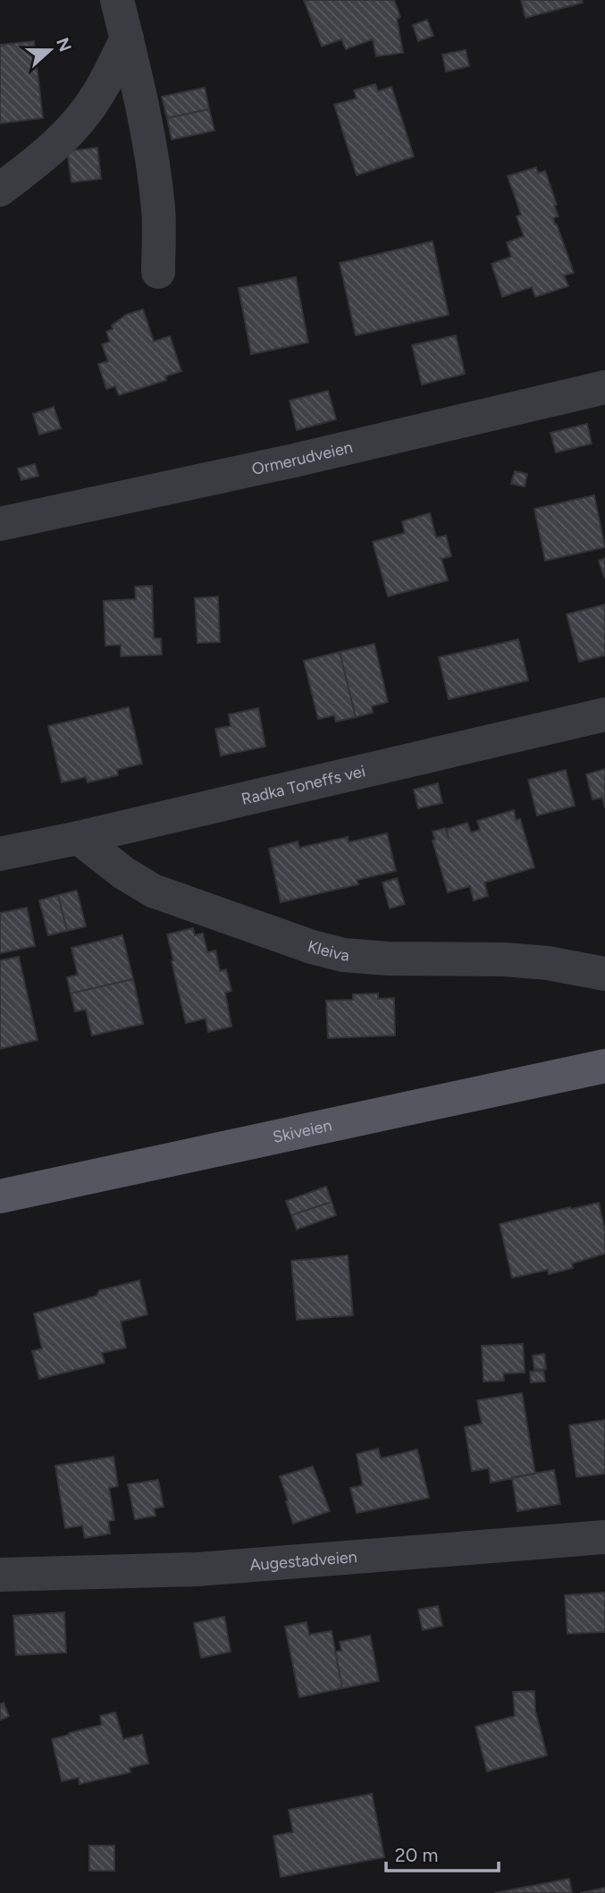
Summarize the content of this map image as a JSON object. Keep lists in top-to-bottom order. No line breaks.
{"streets":{"main road":["Skiveien"],"street":["Ormerudveien","Radka Toneffs vei","Kleiva","Augestadveien"]},"crossings":[["Radka Toneffs vei","Kleiva"]],"scale_bar":"20 m","north":"right"}
